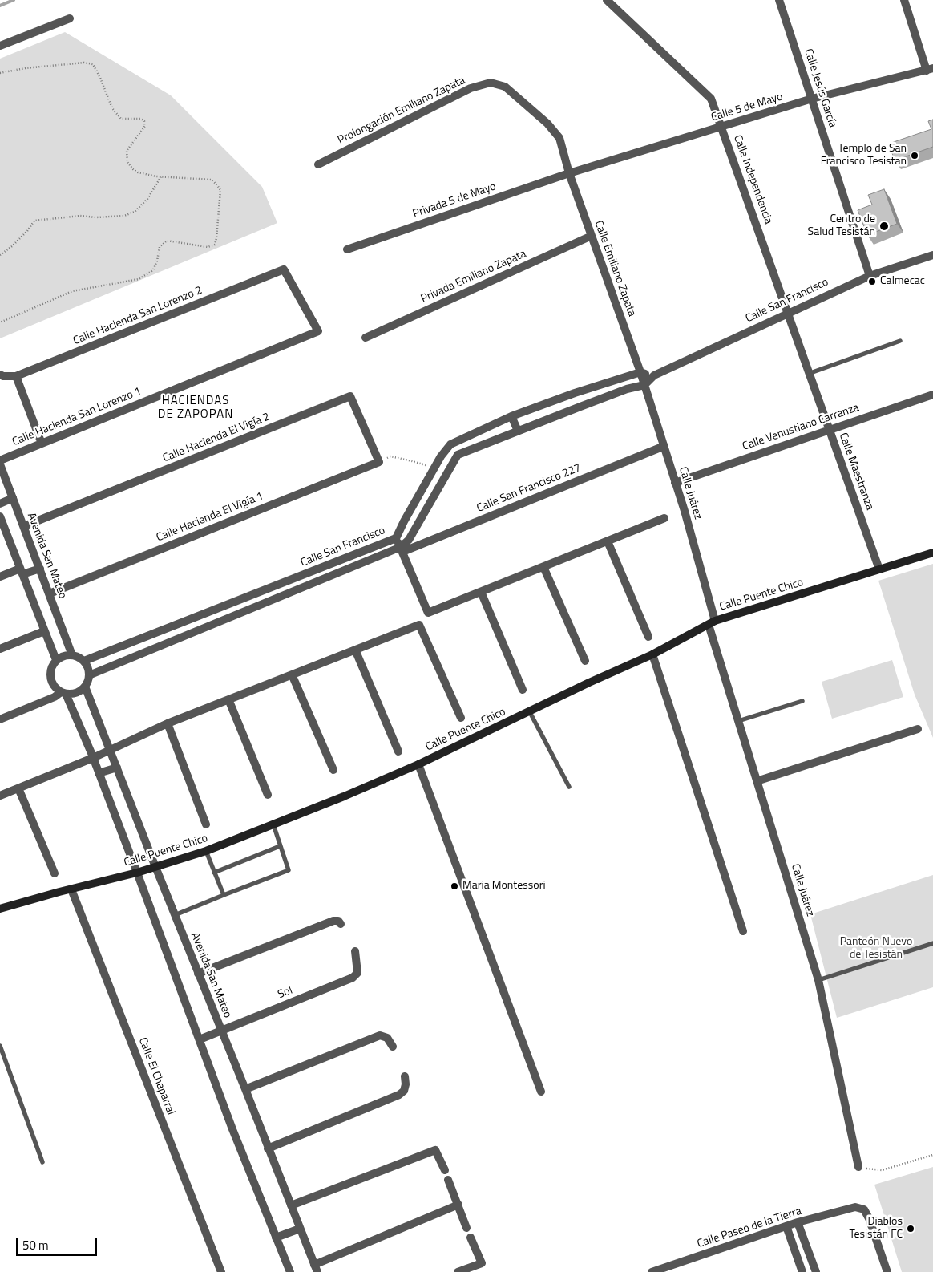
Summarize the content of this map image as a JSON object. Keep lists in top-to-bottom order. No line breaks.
{"streets":{"main road":["Calle Puente Chico"],"street":["Calle Jesús García","Calle 5 de Mayo","Prolongación Emiliano Zapata","Calle Independencia","Privada 5 de Mayo","Calle Emiliano Zapata","Privada Emiliano Zapata","Calle San Francisco","Calle Hacienda San Lorenzo 2","Calle Hacienda San Lorenzo 1","Calle Venustiano Carranza","Calle Hacienda El Vigía 2","Calle Maestranza","Calle San Francisco 227","Calle Juárez","Calle Hacienda El Vigía 1","Avenida San Mateo","Sol","Calle El Chaparral","Calle Paseo de la Tierra"]},"crossings":[["Calle Jesús García","Calle 5 de Mayo"],["Calle Jesús García","Calle San Francisco"],["Calle 5 de Mayo","Prolongación Emiliano Zapata"],["Calle 5 de Mayo","Calle Independencia"],["Calle 5 de Mayo","Privada 5 de Mayo"],["Calle 5 de Mayo","Calle Emiliano Zapata"],["Prolongación Emiliano Zapata","Privada 5 de Mayo"],["Prolongación Emiliano Zapata","Calle Emiliano Zapata"],["Calle Independencia","Calle San Francisco"],["Calle Independencia","Calle Maestranza"],["Privada 5 de Mayo","Calle Emiliano Zapata"],["Calle Emiliano Zapata","Privada Emiliano Zapata"],["Calle Emiliano Zapata","Calle Juárez"],["Calle San Francisco","Calle Maestranza"],["Calle San Francisco","Calle San Francisco 227"],["Calle San Francisco","Calle Juárez"],["Calle San Francisco","Avenida San Mateo"],["Calle Hacienda San Lorenzo 2","Calle Hacienda San Lorenzo 1"],["Calle Venustiano Carranza","Calle Maestranza"],["Calle Venustiano Carranza","Calle Juárez"],["Calle Hacienda El Vigía 2","Calle Hacienda El Vigía 1"],["Calle Hacienda El Vigía 2","Avenida San Mateo"],["Calle Maestranza","Calle Puente Chico"],["Calle San Francisco 227","Calle Juárez"],["Calle Juárez","Calle Puente Chico"],["Calle Hacienda El Vigía 1","Avenida San Mateo"],["Avenida San Mateo","Calle Puente Chico"],["Avenida San Mateo","Sol"],["Calle Puente Chico","Calle El Chaparral"]],"districts":["HACIENDAS DE ZAPOPAN"],"parks":["Panteón Nuevo de Tesistán"],"places":["Templo de San Francisco Tesistan","Centro de Salud Tesistán","Calmecac","Maria Montessori","Diablos Tesistán FC"],"scale_bar":"50 m"}
